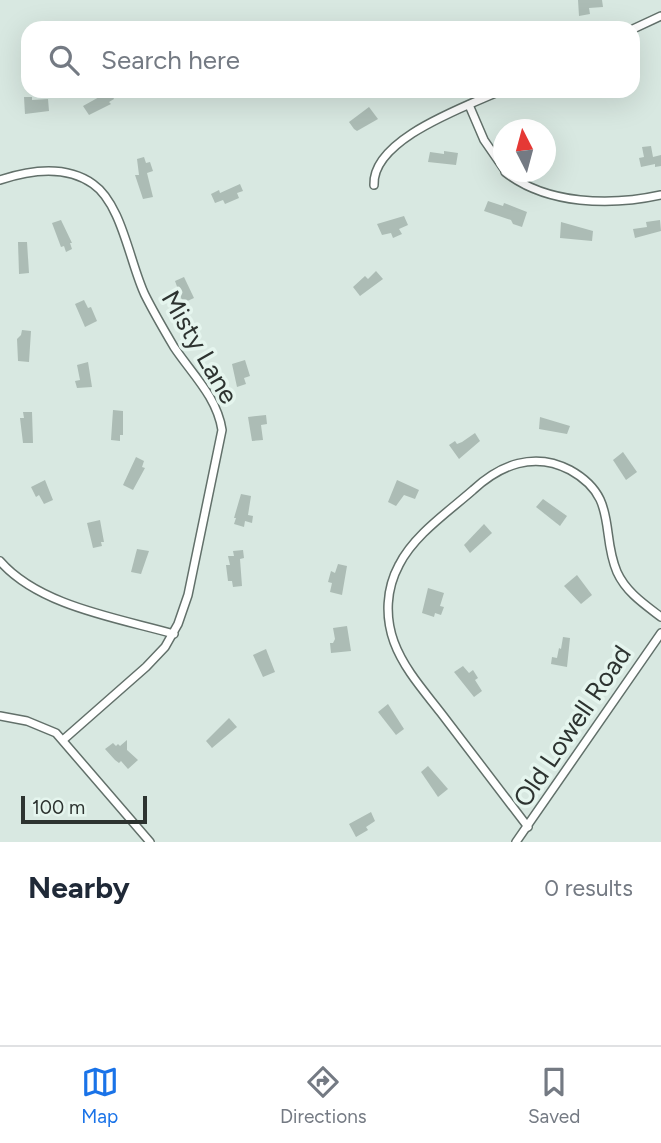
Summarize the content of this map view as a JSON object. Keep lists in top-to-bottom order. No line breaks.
{"streets":{"street":["Misty Lane","Old Lowell Road"]},"scale_bar":"100 m","north":"top","page":{"search":"Search here","scale":"100 m","heading":["Nearby","0 results"],"nav":["Map","Directions","Saved"]}}
